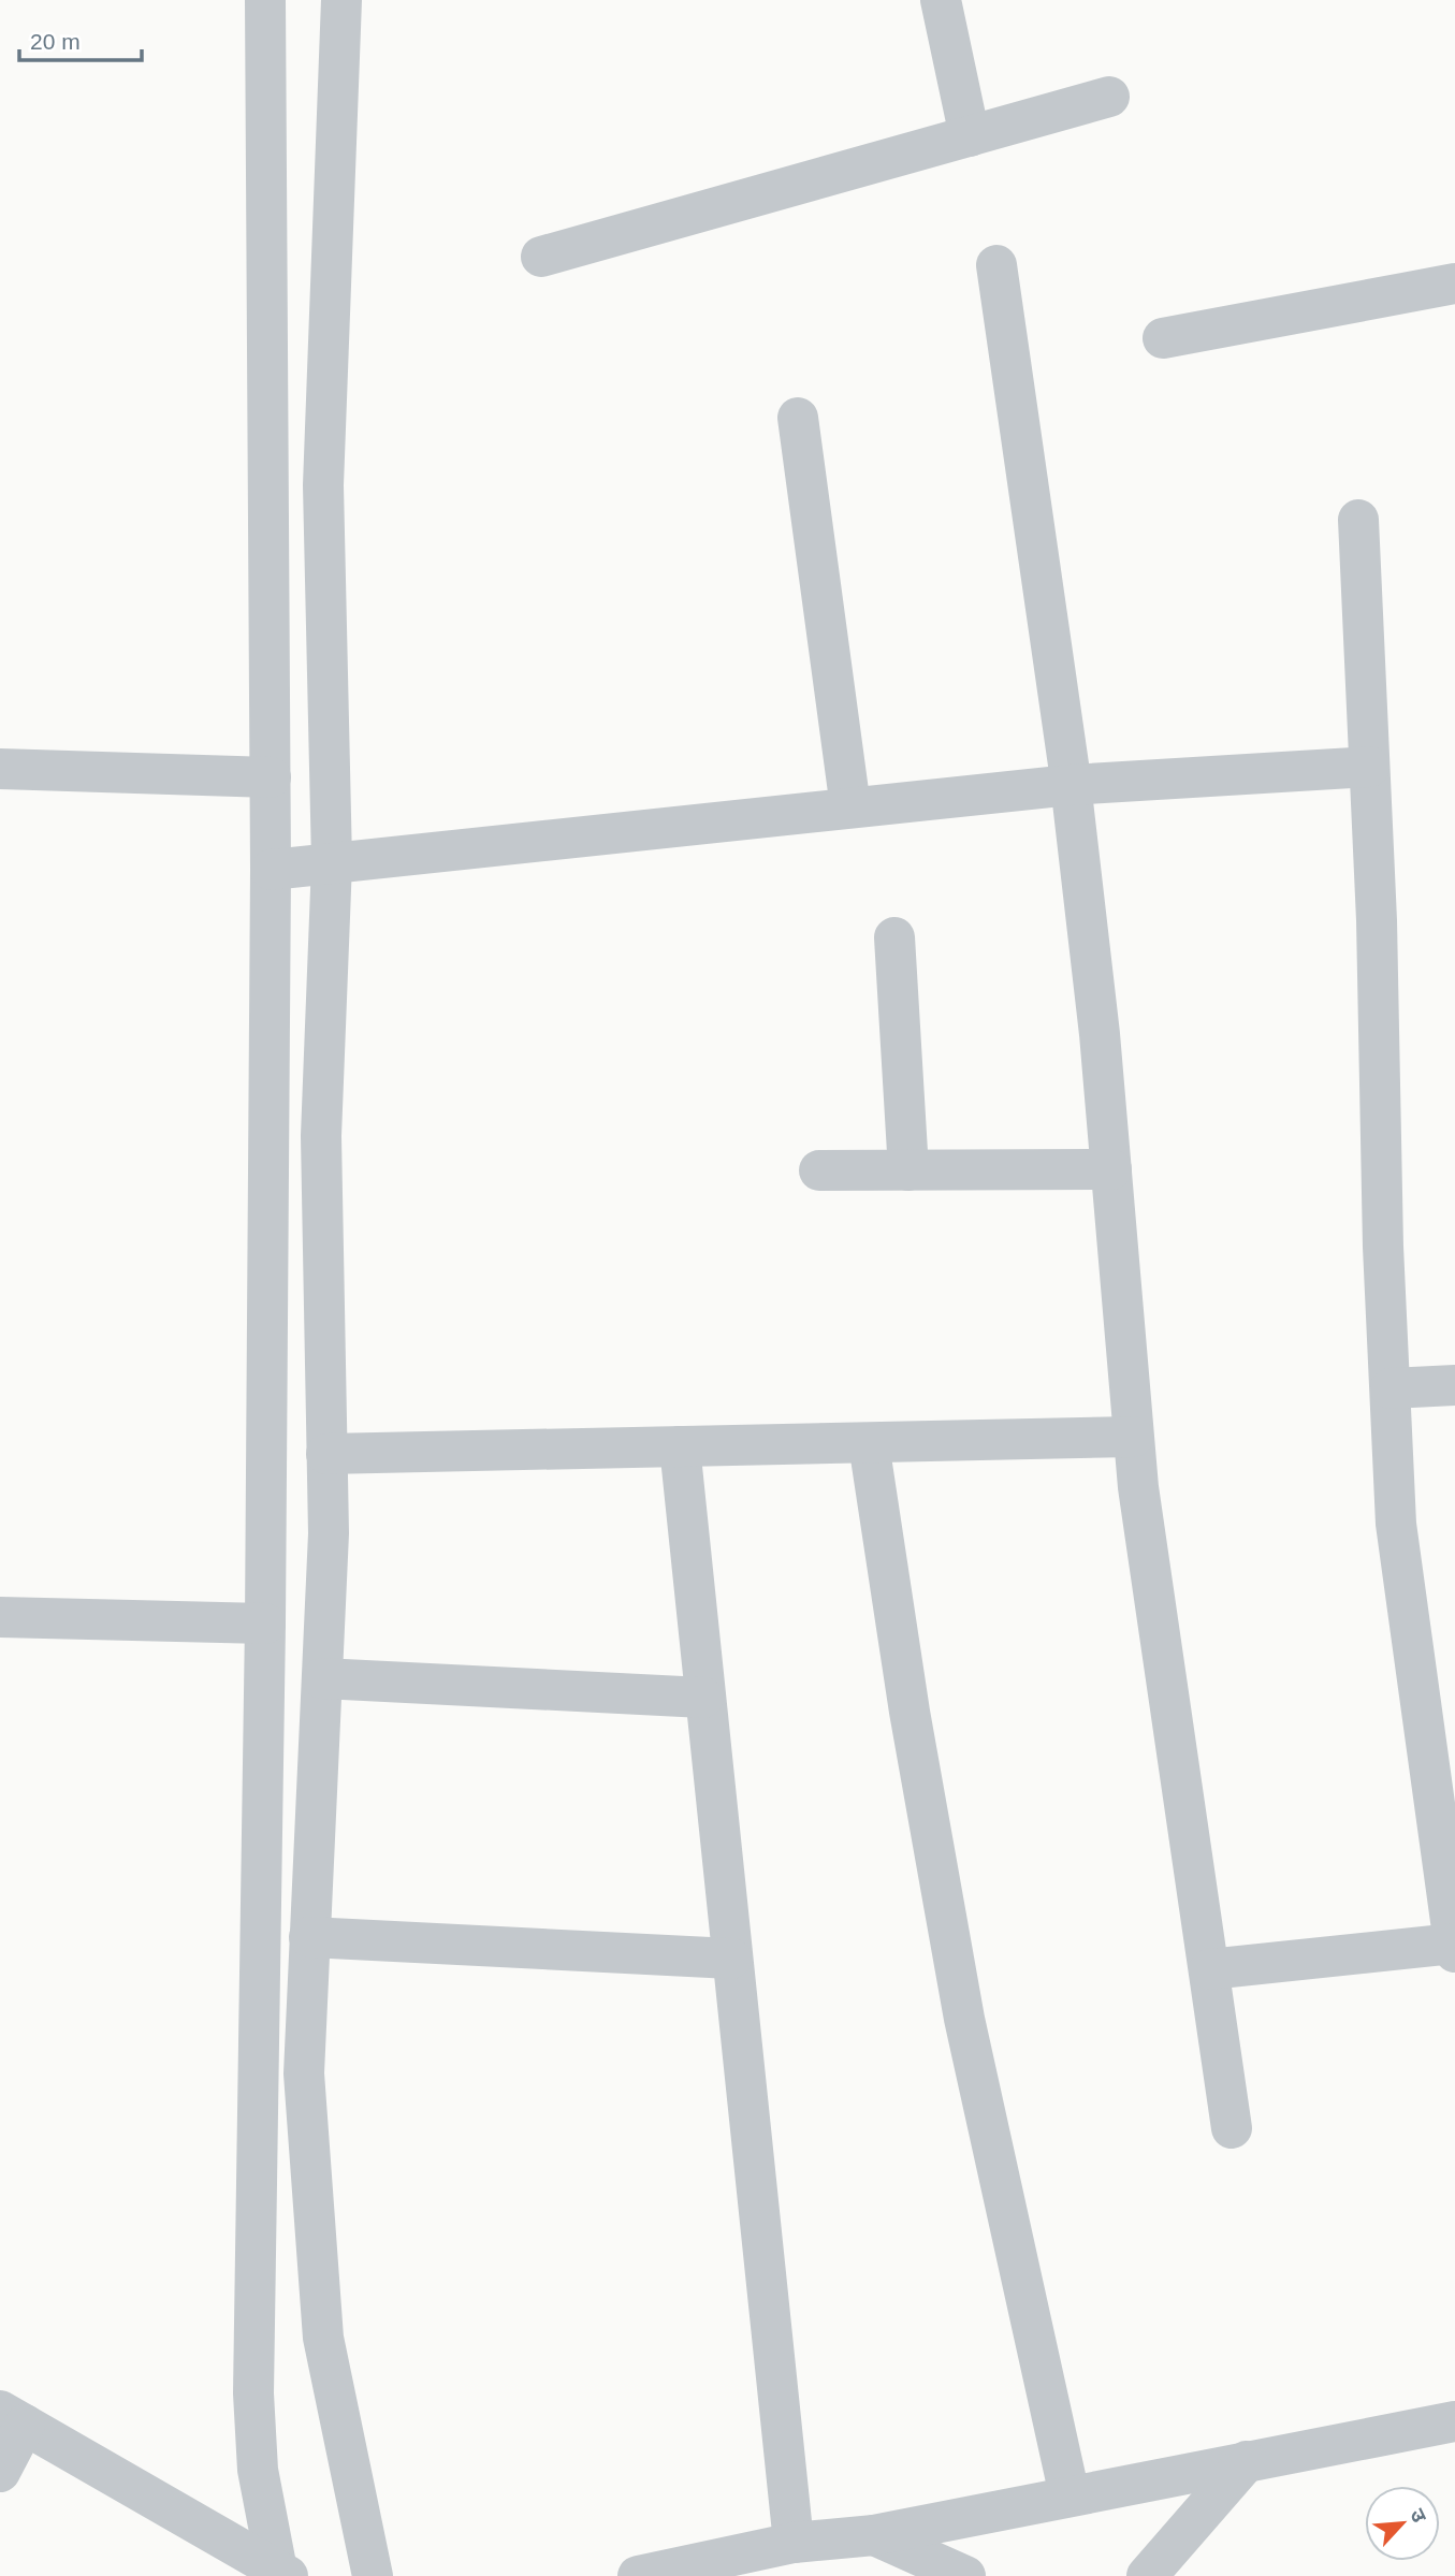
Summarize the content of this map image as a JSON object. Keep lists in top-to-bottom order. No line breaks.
{"scale_bar":"20 m","north":"top right"}
